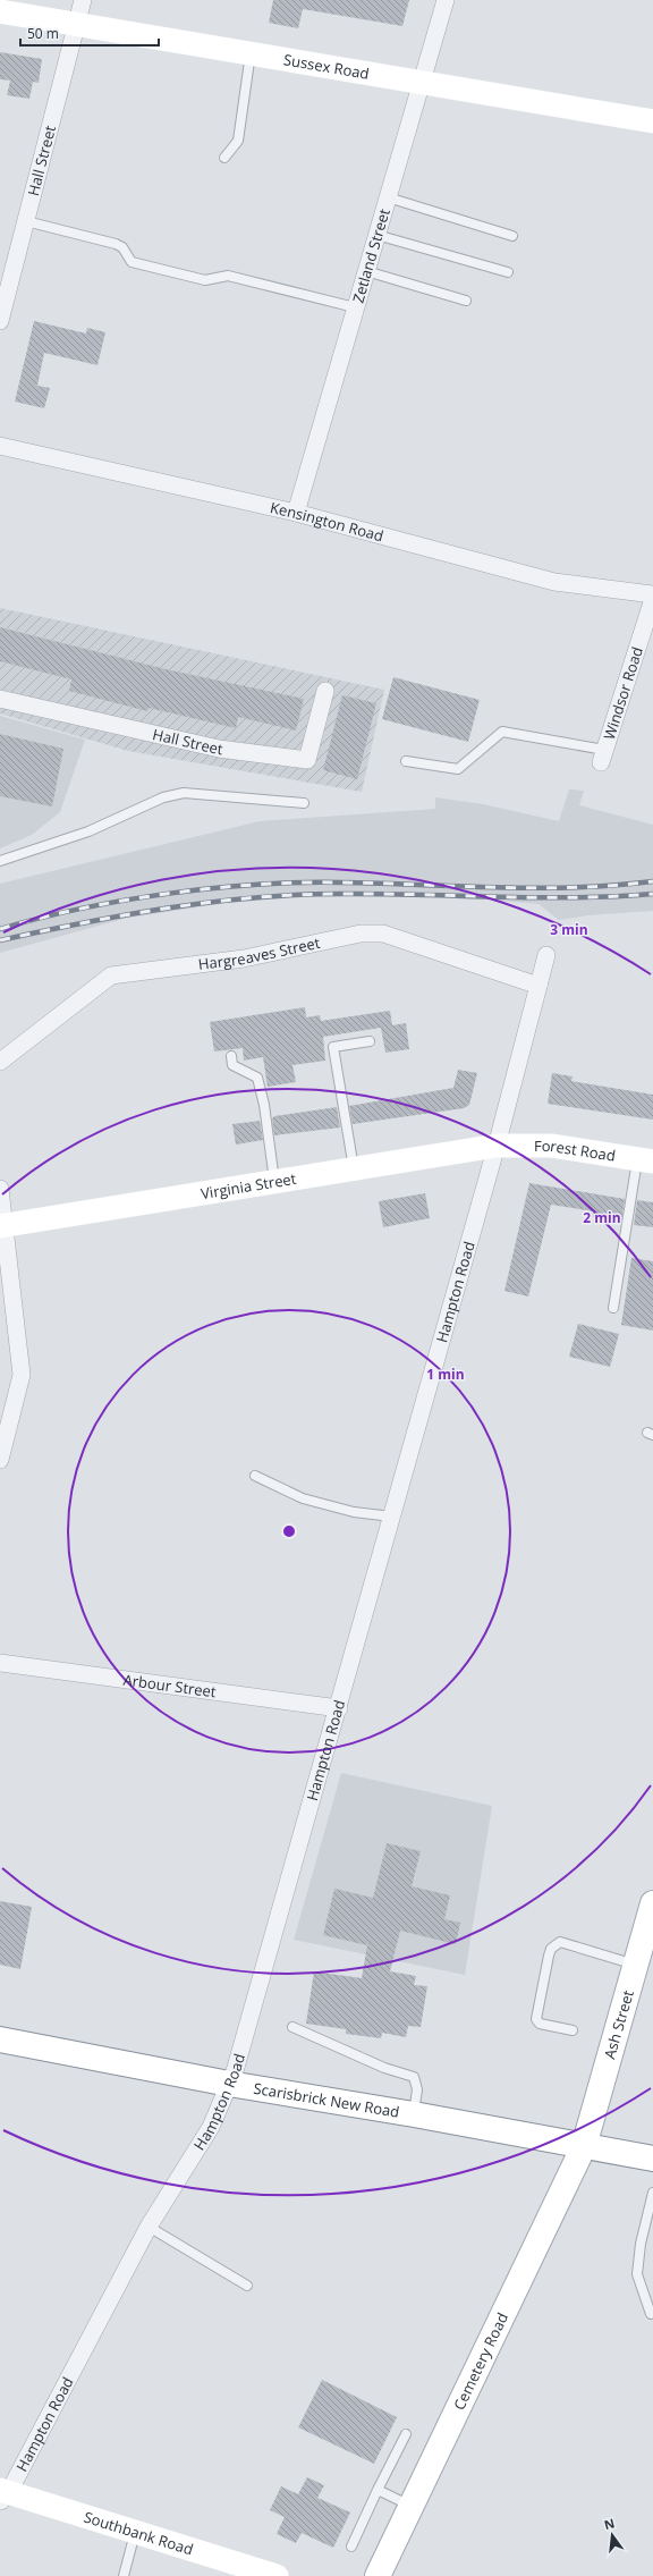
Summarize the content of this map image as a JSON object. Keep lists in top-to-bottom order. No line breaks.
{"streets":{"main road":["Ash Street","Scarisbrick New Road","Cemetery Road"],"street":["Sussex Road","Hall Street","Zetland Street","Kensington Road","Windsor Road","Hargreaves Street","Forest Road","Virginia Street","Hampton Road","Arbour Street","Southbank Road"]},"crossings":[["Sussex Road","Hall Street"],["Sussex Road","Zetland Street"],["Zetland Street","Kensington Road"],["Hargreaves Street","Hampton Road"],["Forest Road","Virginia Street"],["Forest Road","Hampton Road"],["Virginia Street","Hampton Road"],["Hampton Road","Arbour Street"],["Hampton Road","Scarisbrick New Road"],["Hampton Road","Southbank Road"],["Ash Street","Scarisbrick New Road"],["Ash Street","Cemetery Road"],["Scarisbrick New Road","Cemetery Road"]],"scale_bar":"50 m","north":"top","rings":["3 min","2 min","1 min"]}
